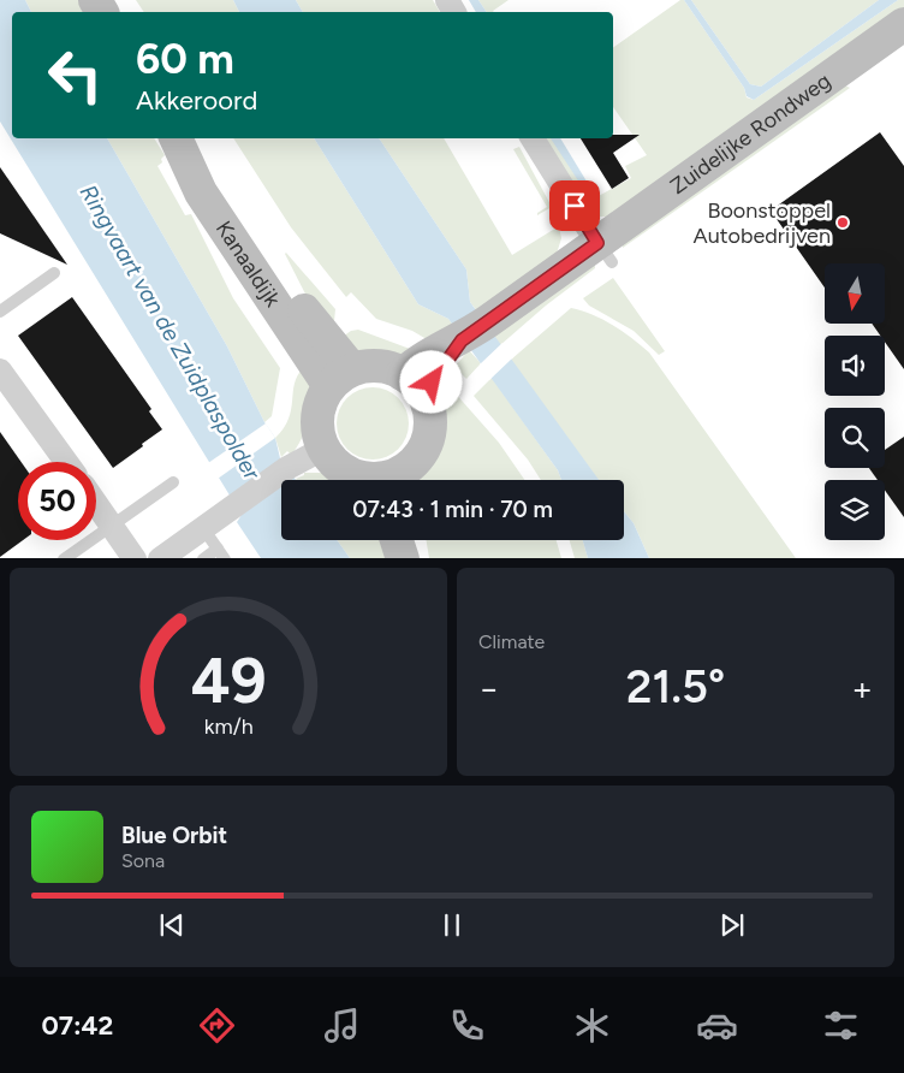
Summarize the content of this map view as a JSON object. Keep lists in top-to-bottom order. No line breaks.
{"streets":{"main road":["Zuidelijke Rondweg","Kanaaldijk"]},"water":["Ringvaart van de Zuidplaspolder"],"places":["Boonstoppel Autobedrijven"],"north":"bottom","page":{"turn":["60 m","Akkeroord"],"limit":"50","trip":"07:43 · 1 min · 70 m","tile":"Climate","heat":["−","21.5°","+"],"song":["Blue Orbit","Sona"],"tabs":"07:42","gauge":["49","km/h"]}}
